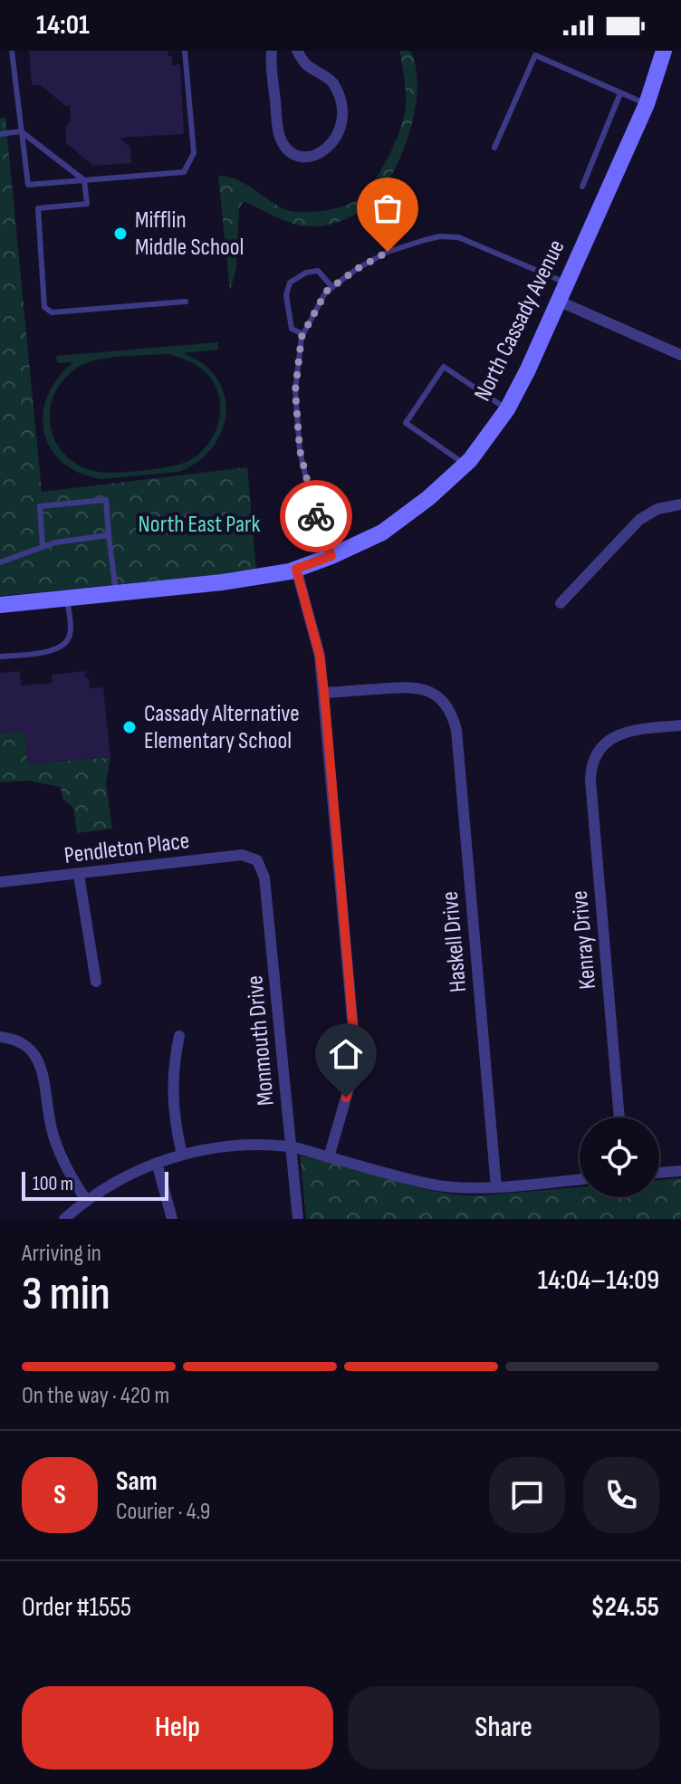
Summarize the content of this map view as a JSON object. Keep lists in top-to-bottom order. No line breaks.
{"streets":{"main road":["North Cassady Avenue"],"street":["Pendleton Place","Kenray Drive","Haskell Drive","Monmouth Drive"]},"crossings":[["Pendleton Place","Monmouth Drive"]],"parks":["North East Park"],"places":["Mifflin Middle School","Cassady Alternative Elementary School"],"scale_bar":"100 m","page":{"status":"14:01","scale":"100 m","heading":["3 min","Arriving in","14:04–14:09"],"panel":["Sam","Courier · 4.9","Order #1555","$24.55"],"bar":"On the way · 420 m","round":"S","buttons":["Help","Share"]}}
